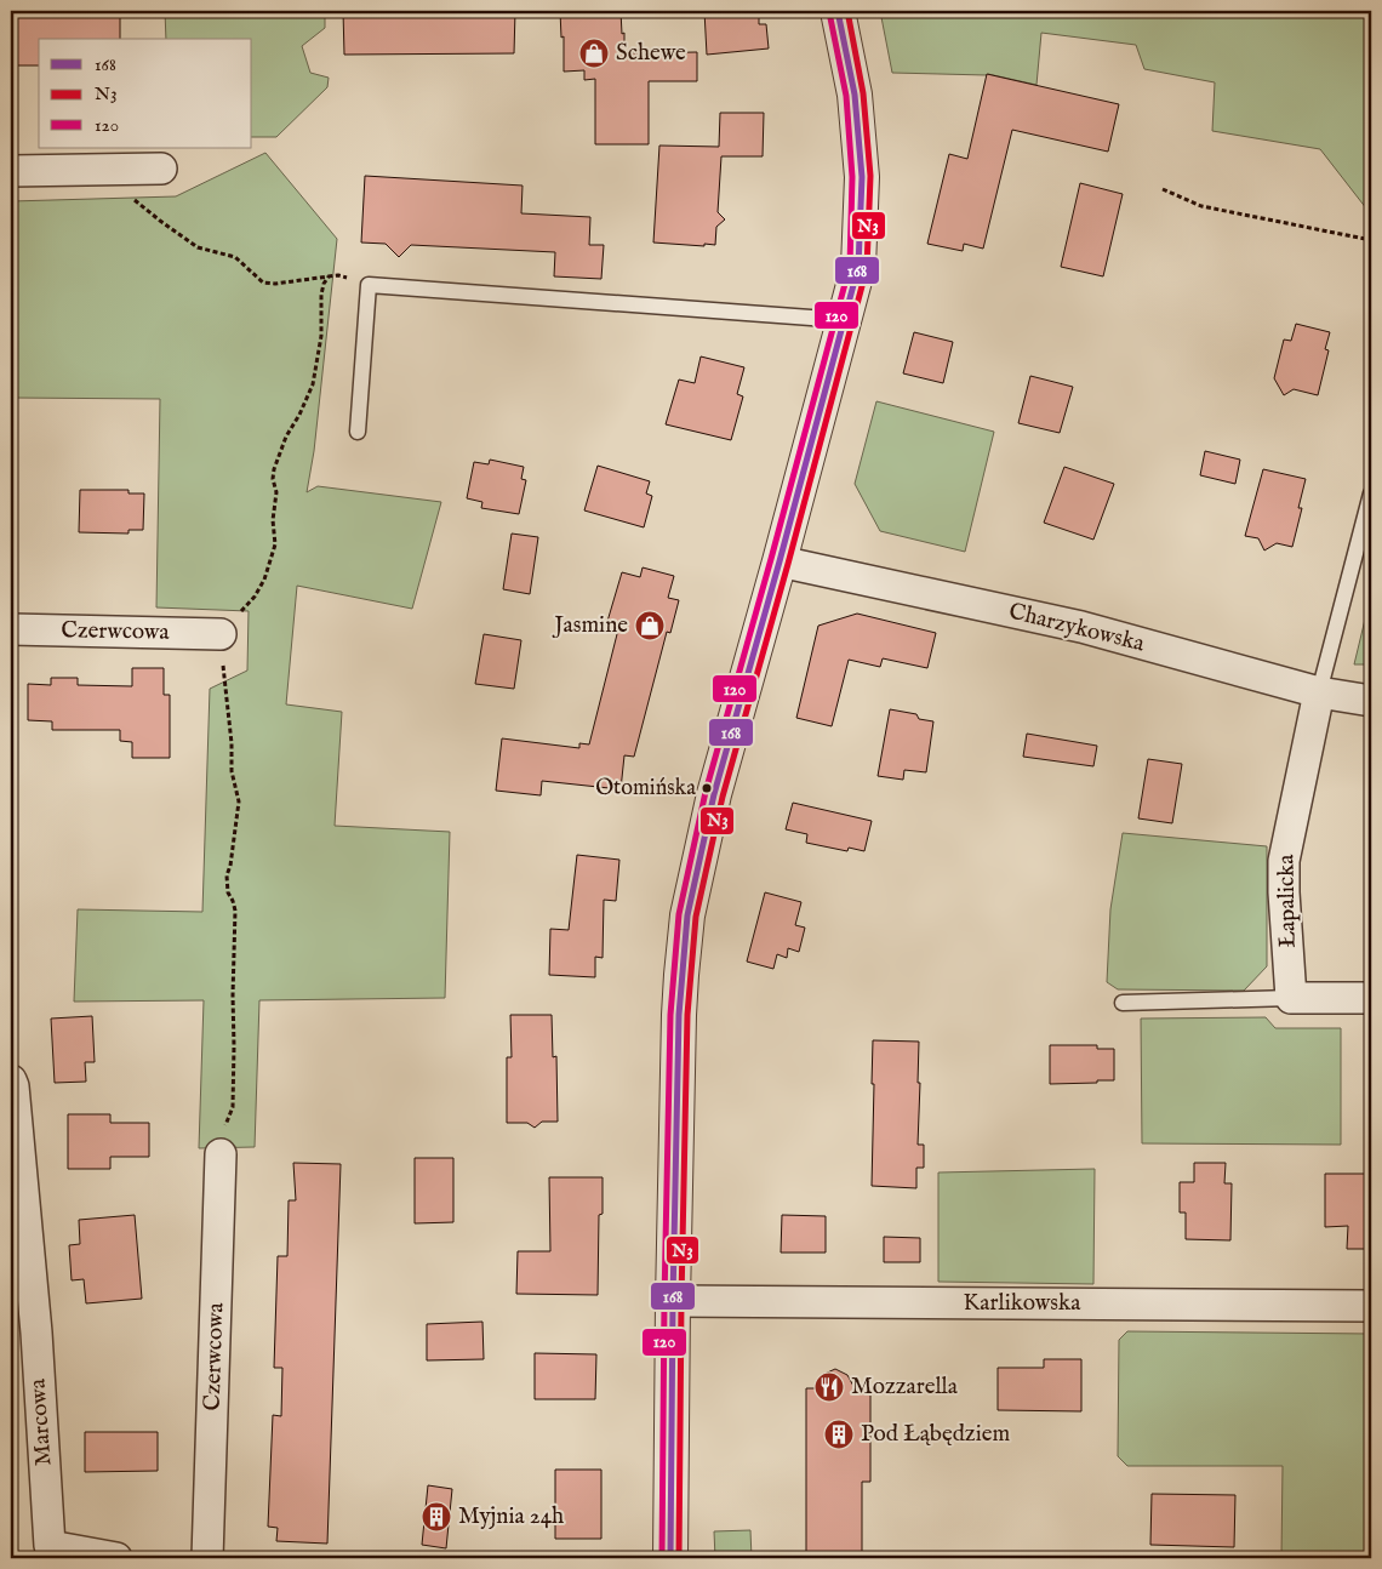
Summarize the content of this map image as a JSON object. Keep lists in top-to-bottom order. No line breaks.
{"streets":{"street":["Charzykowska","Czerwcowa","Łapalicka","Karlikowska","Marcowa"]},"crossings":[["Charzykowska","Łapalicka"]],"places":{"shop":["Schewe","Jasmine"],"other":["Otomińska"],"restaurant":["Mozzarella"],"building":["Pod Łąbędziem","Myjnia 24h"]},"lines":["transit line 168","transit line N3","transit line 120"],"legend":["168","N3","120"]}
